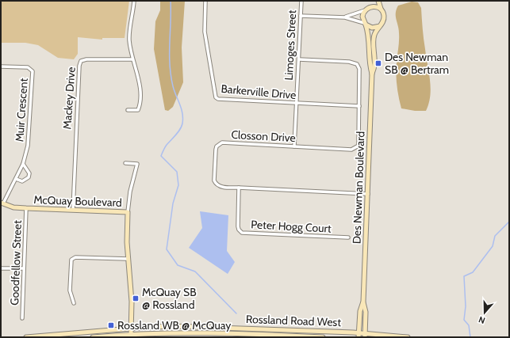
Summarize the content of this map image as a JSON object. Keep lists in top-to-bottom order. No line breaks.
{"streets":{"street":["Limoges Street","Barkerville Drive","Mackey Drive","Muir Crescent","Closson Drive","Des Newman Boulevard","McQuay Boulevard","Peter Hogg Court","Goodfellow Street","Rossland Road West"]},"crossings":[["Limoges Street","Barkerville Drive"],["Limoges Street","Closson Drive"],["Barkerville Drive","Closson Drive"],["Mackey Drive","McQuay Boulevard"],["Muir Crescent","McQuay Boulevard"],["Closson Drive","Des Newman Boulevard"],["Closson Drive","Peter Hogg Court"],["Des Newman Boulevard","Rossland Road West"],["McQuay Boulevard","Goodfellow Street"],["McQuay Boulevard","Rossland Road West"]],"places":{"transit":["Des Newman SB @ Bertram","McQuay SB @ Rossland","Rossland WB @ McQuay"]},"north":"bottom"}
